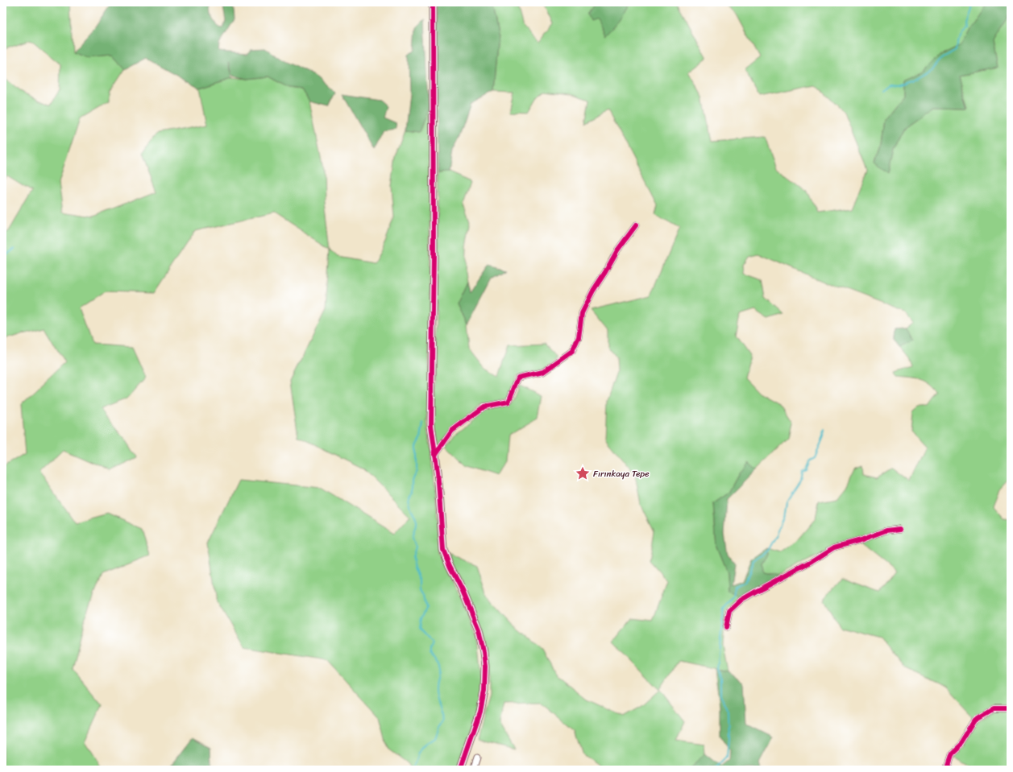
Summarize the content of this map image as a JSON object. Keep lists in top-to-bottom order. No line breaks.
{"places":{"place":["Fırınkaya Tepe"]}}
